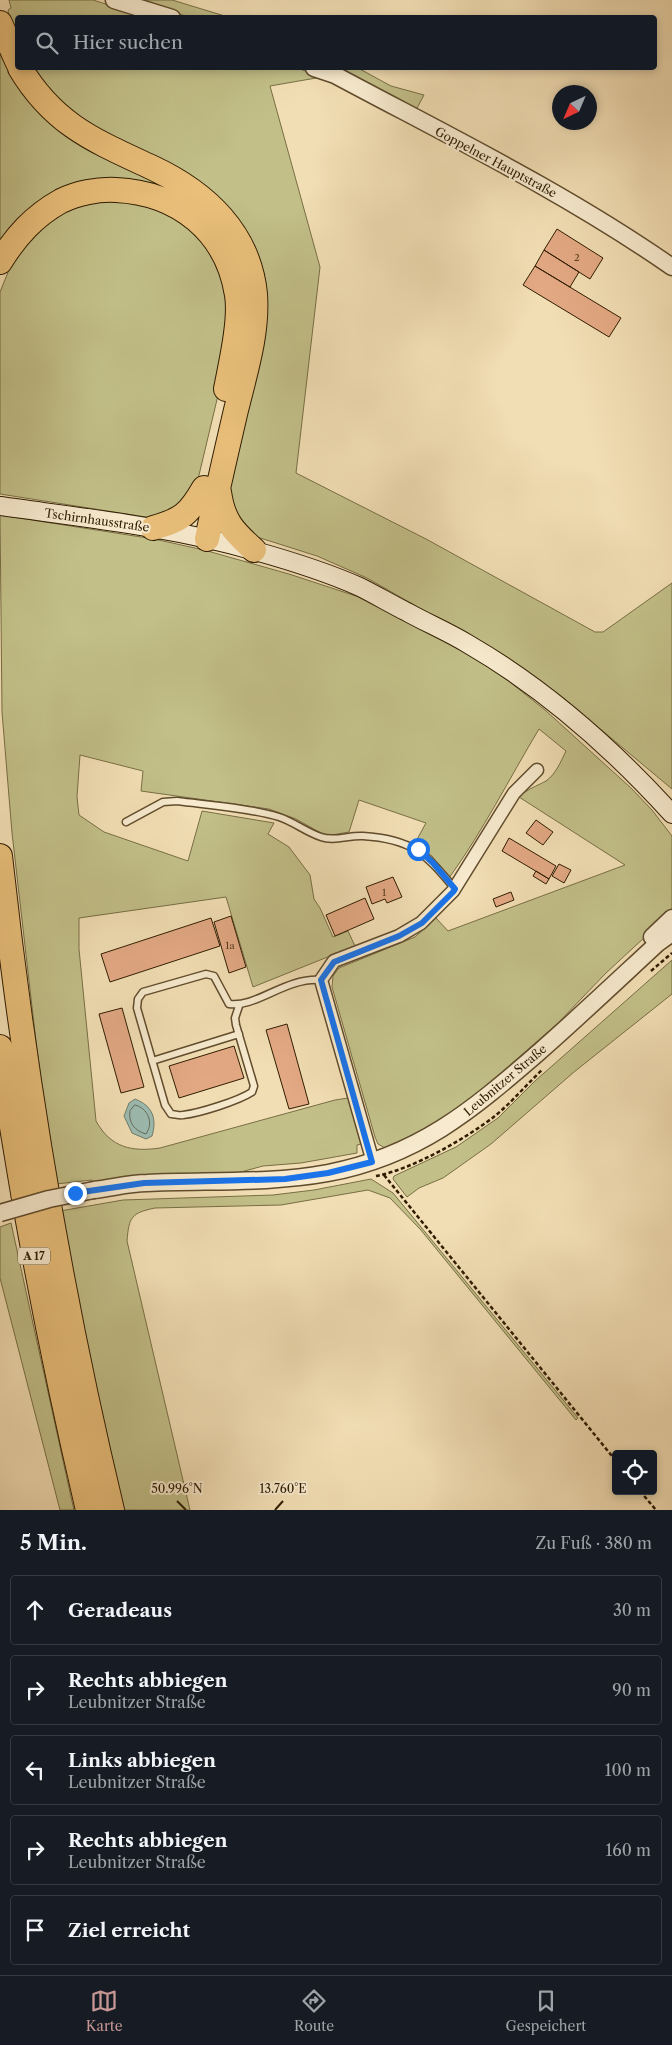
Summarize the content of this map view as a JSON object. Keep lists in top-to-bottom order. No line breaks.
{"streets":{"highway":["A 17"],"main road":["Tschirnhausstraße"],"street":["Goppelner Hauptstraße","Leubnitzer Straße"]},"house_numbers":["2","1","1a"],"north":"bottom left","page":{"search":"Hier suchen","heading":["5 Min.","Zu Fuß · 380 m"],"list":[["Geradeaus","30 m"],["Rechts abbiegen","Leubnitzer Straße","90 m"],["Links abbiegen","Leubnitzer Straße","100 m"],["Rechts abbiegen","Leubnitzer Straße","160 m"],"Ziel erreicht"],"nav":["Karte","Route","Gespeichert"]},"coordinates":["13.760°E","50.996°N"]}
